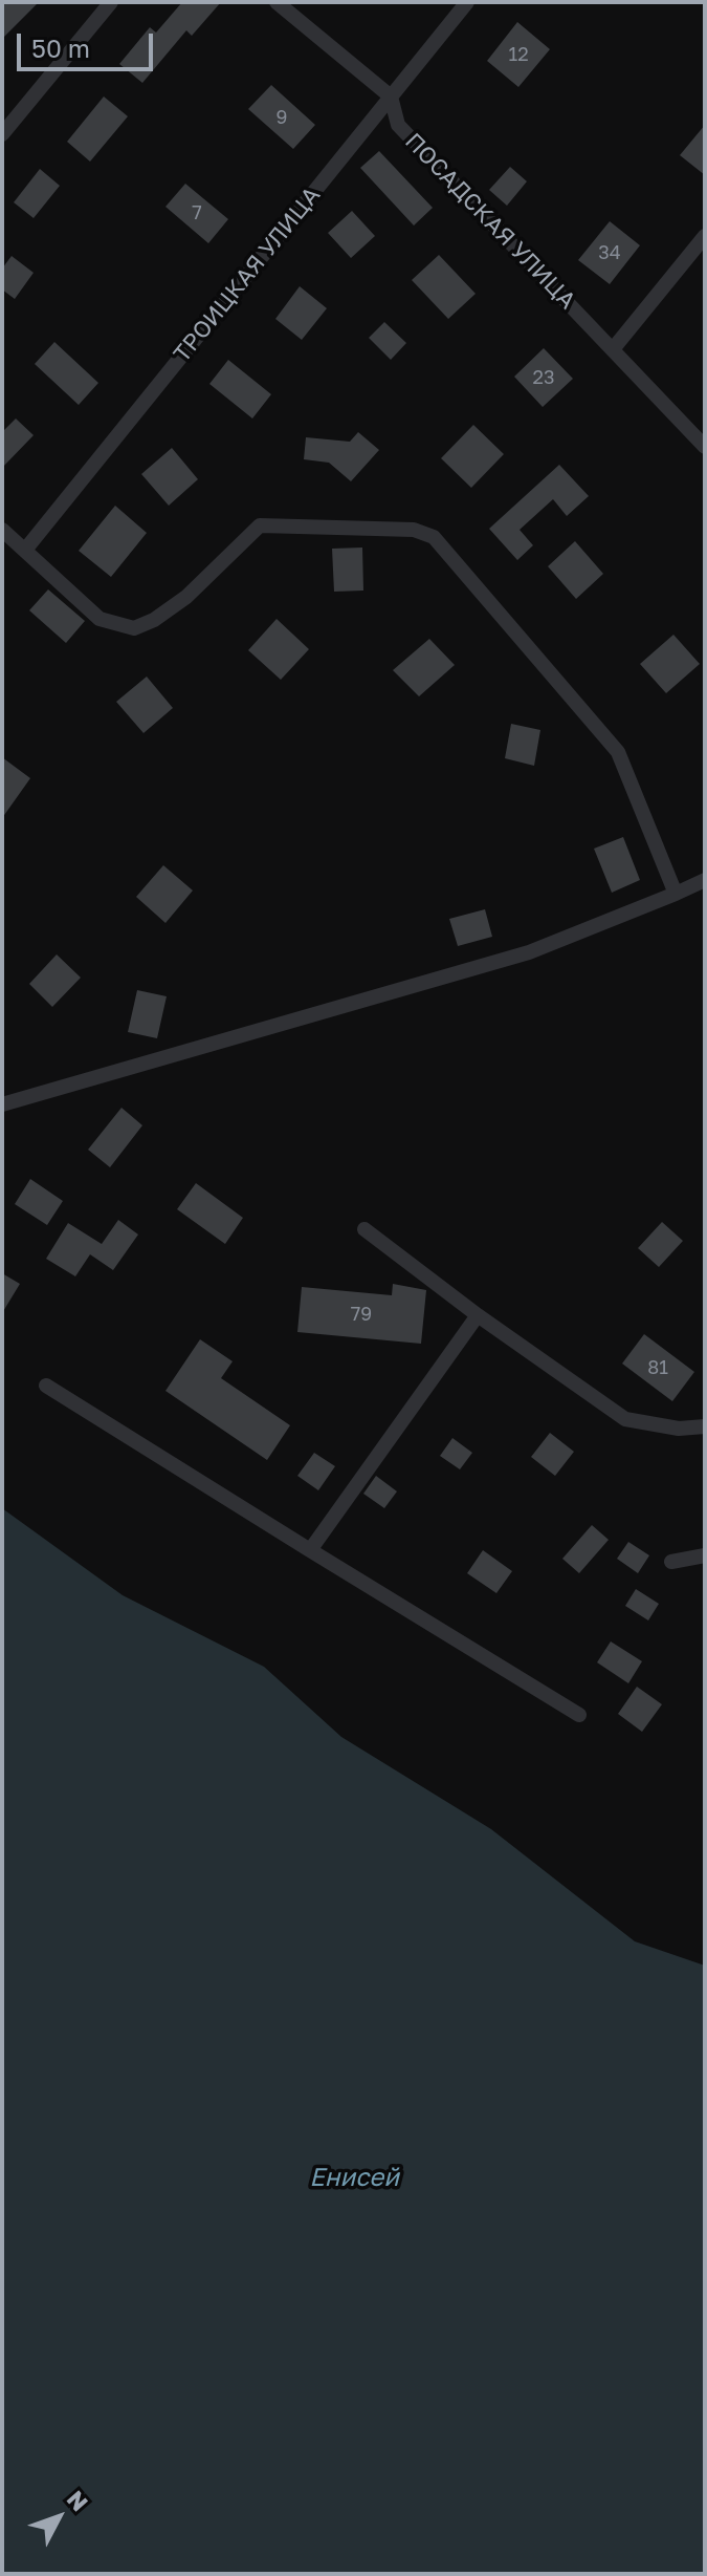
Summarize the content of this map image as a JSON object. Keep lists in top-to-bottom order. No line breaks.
{"streets":{"street":["ПОСАДСКАЯ УЛИЦА","ТРОИЦКАЯ УЛИЦА"]},"crossings":[["ПОСАДСКАЯ УЛИЦА","ТРОИЦКАЯ УЛИЦА"]],"water":["Енисей"],"house_numbers":["12","9","7","34","23","79","81"],"scale_bar":"50 m","north":"top right"}
